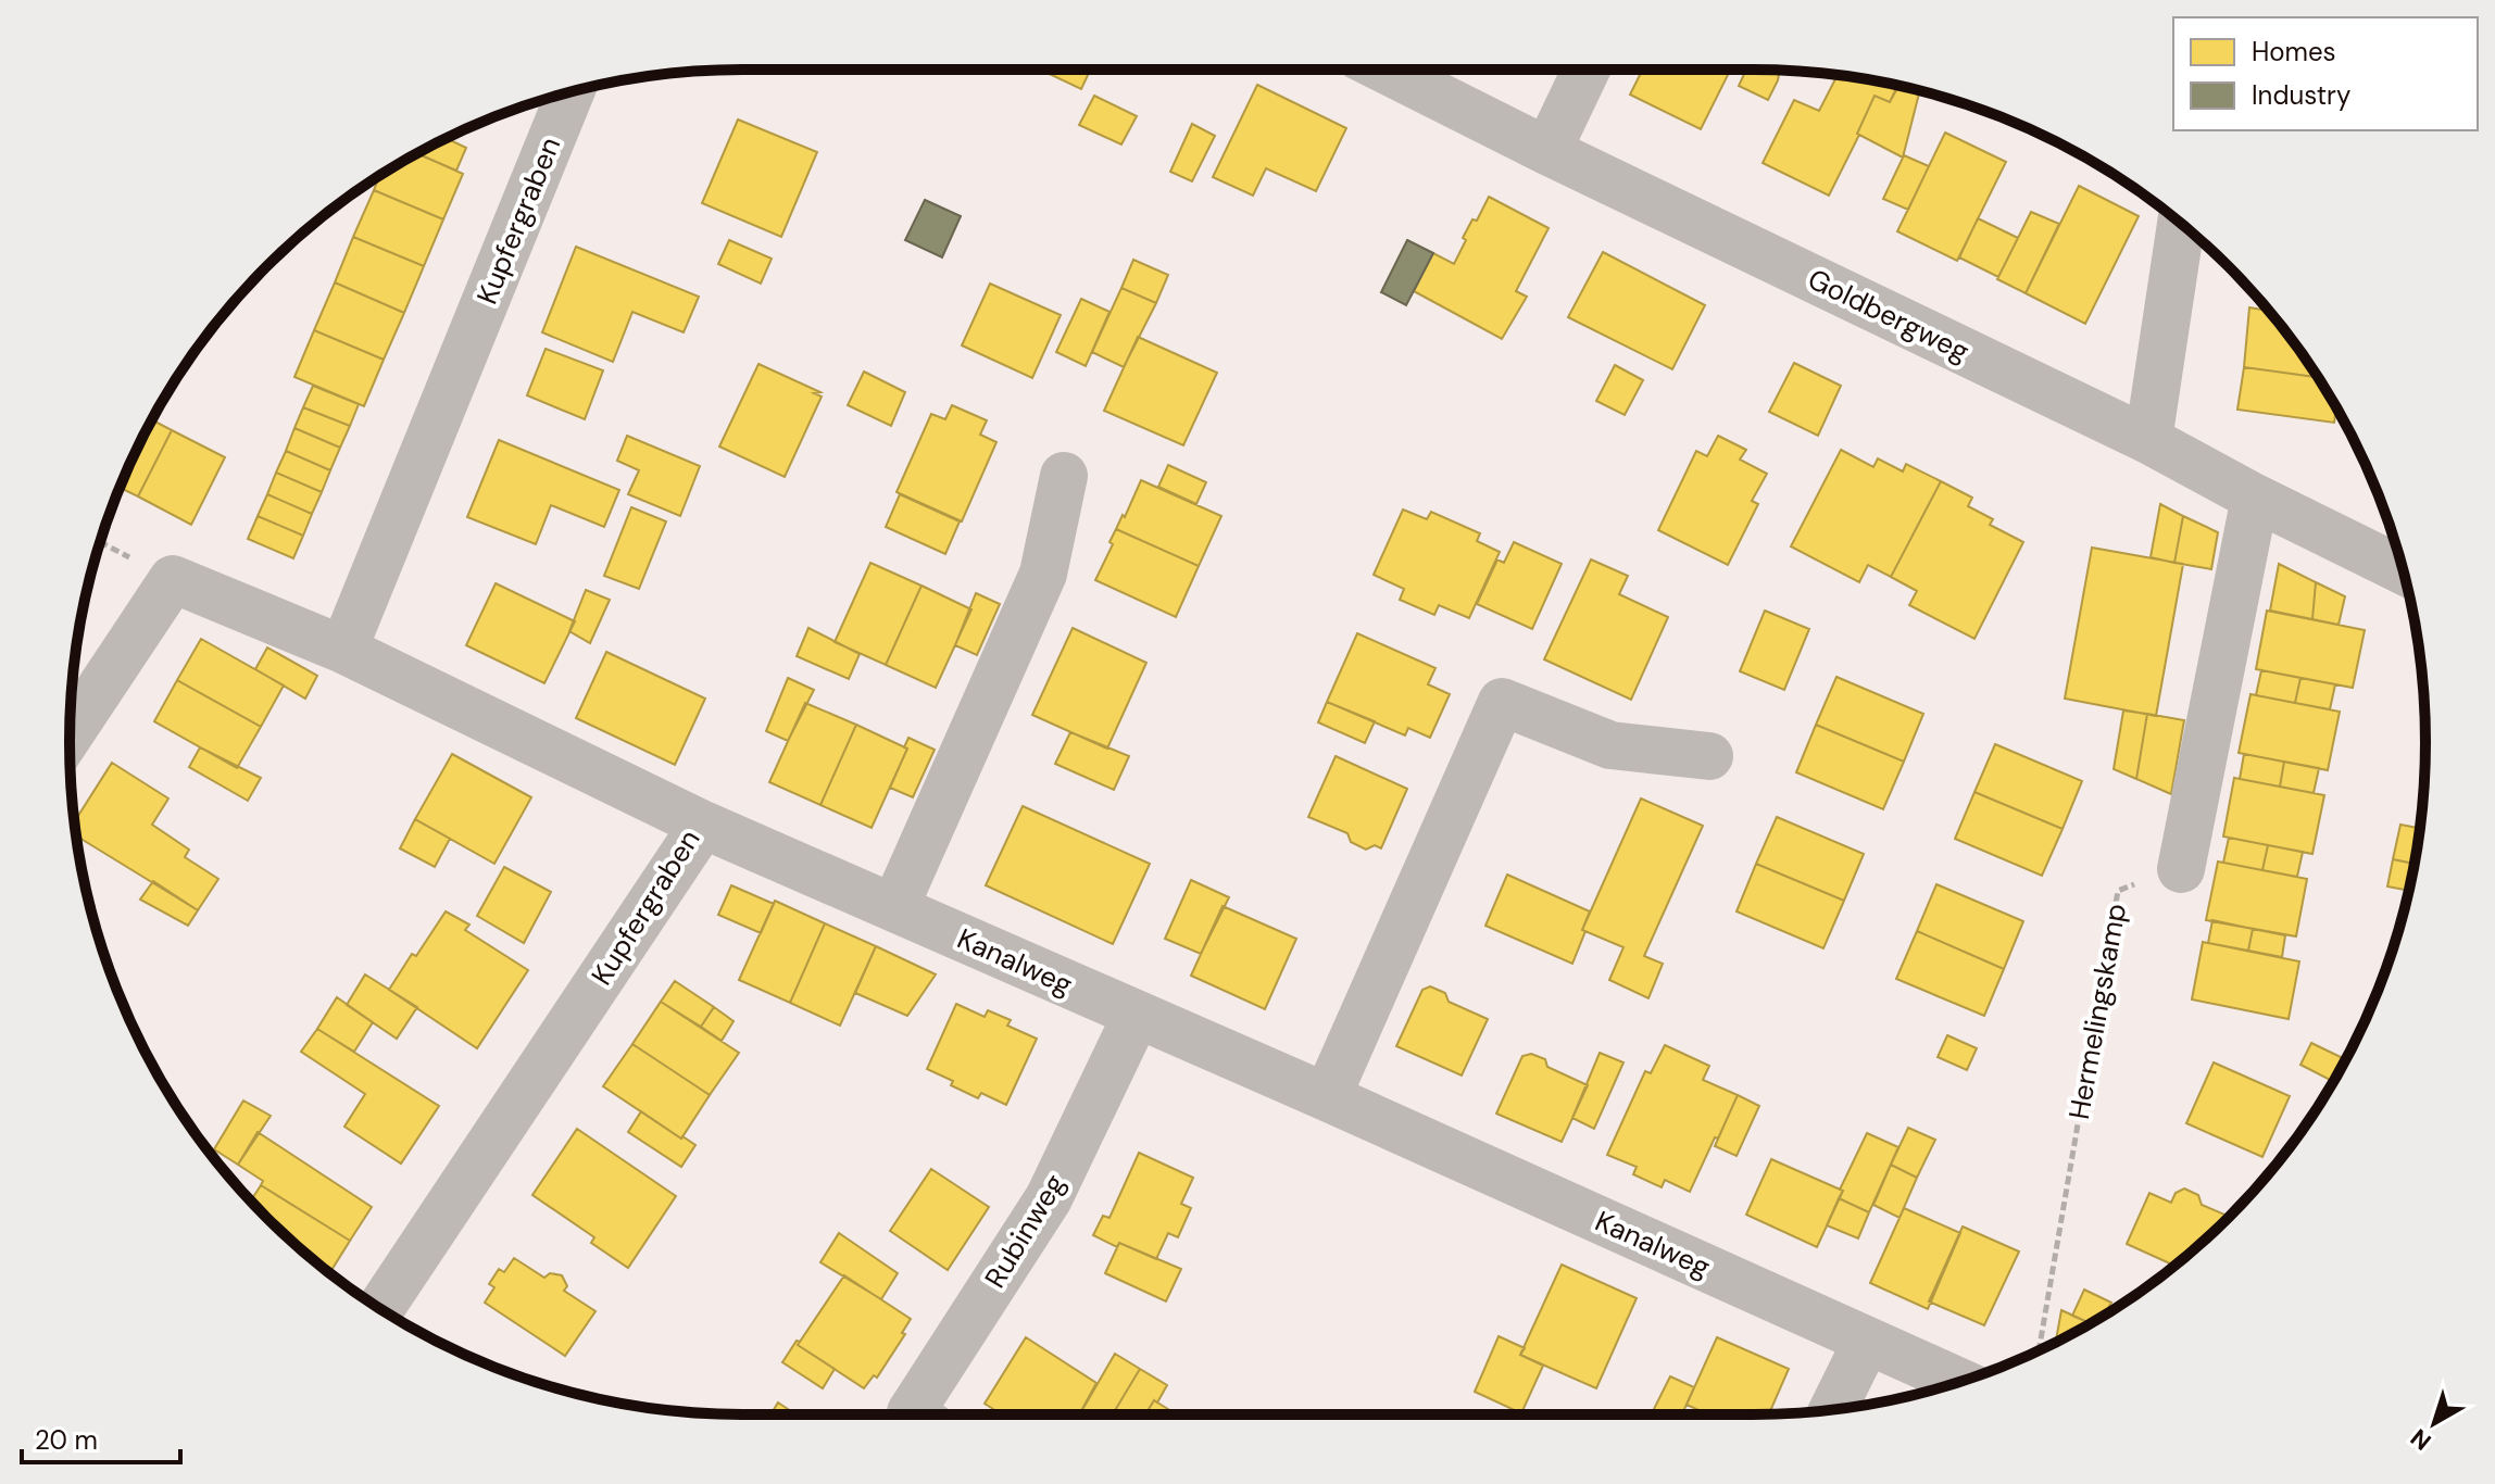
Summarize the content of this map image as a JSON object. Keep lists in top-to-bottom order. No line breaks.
{"streets":{"street":["Kupfergraben","Goldbergweg","Kanalweg","Rubinweg"],"path":["Hermelingskamp"]},"crossings":[["Kupfergraben","Kanalweg"],["Kanalweg","Rubinweg"]],"legend":["Homes","Industry"],"scale_bar":"20 m","north":"bottom left"}
